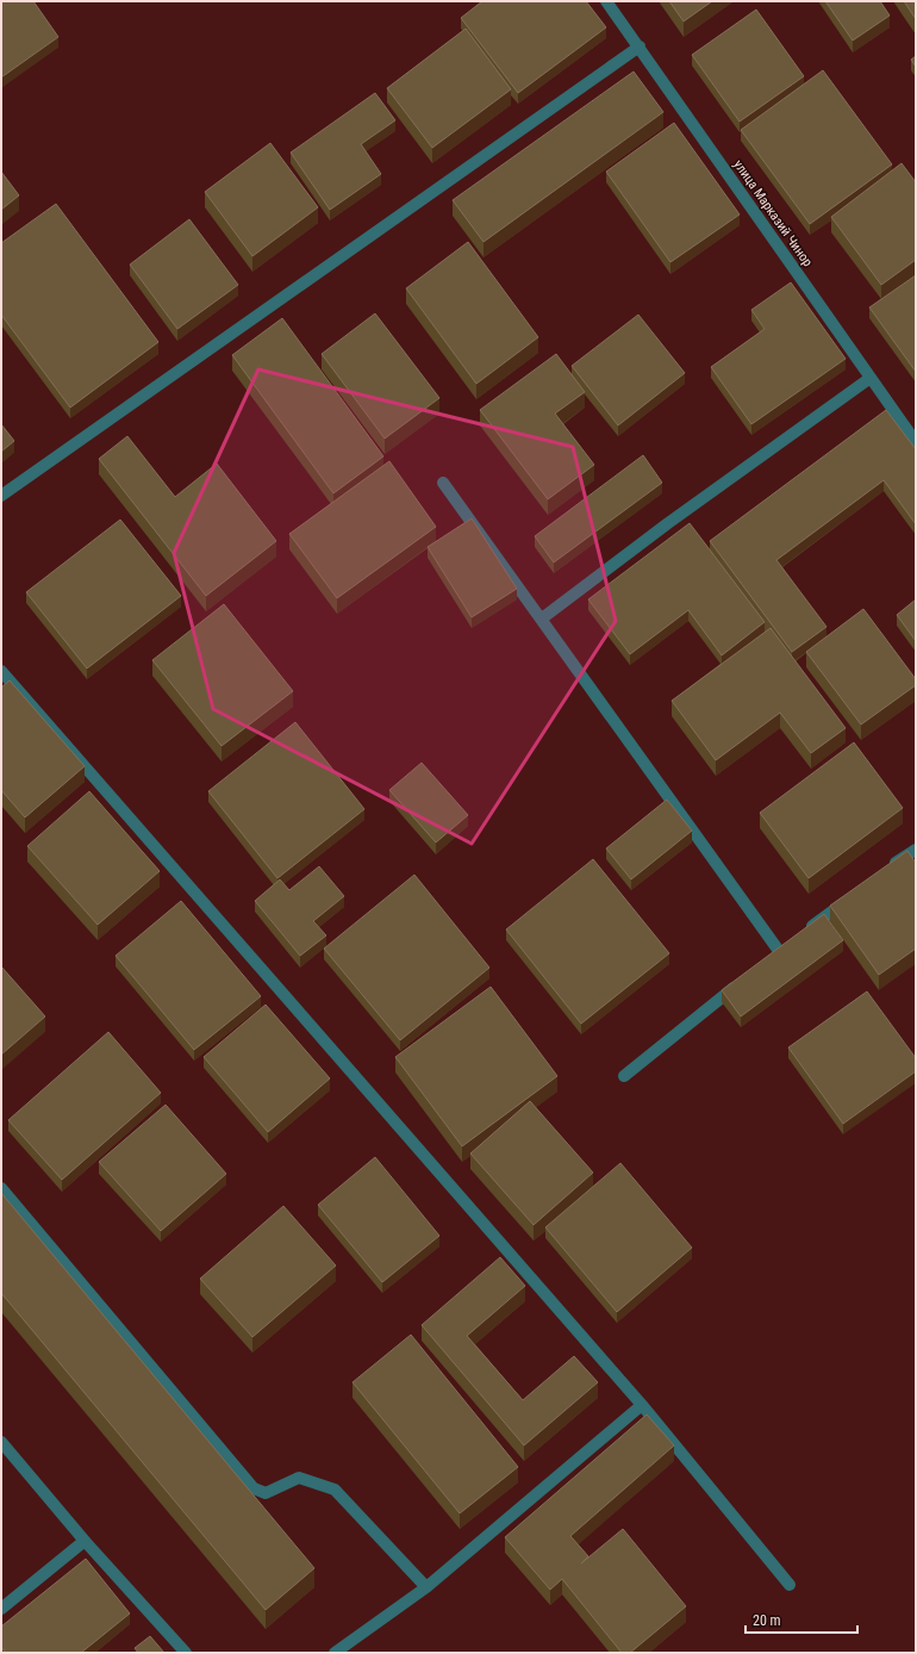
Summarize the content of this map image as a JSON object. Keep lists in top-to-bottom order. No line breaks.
{"streets":{"street":["улица Марказий Чинор"]},"scale_bar":"20 m"}
